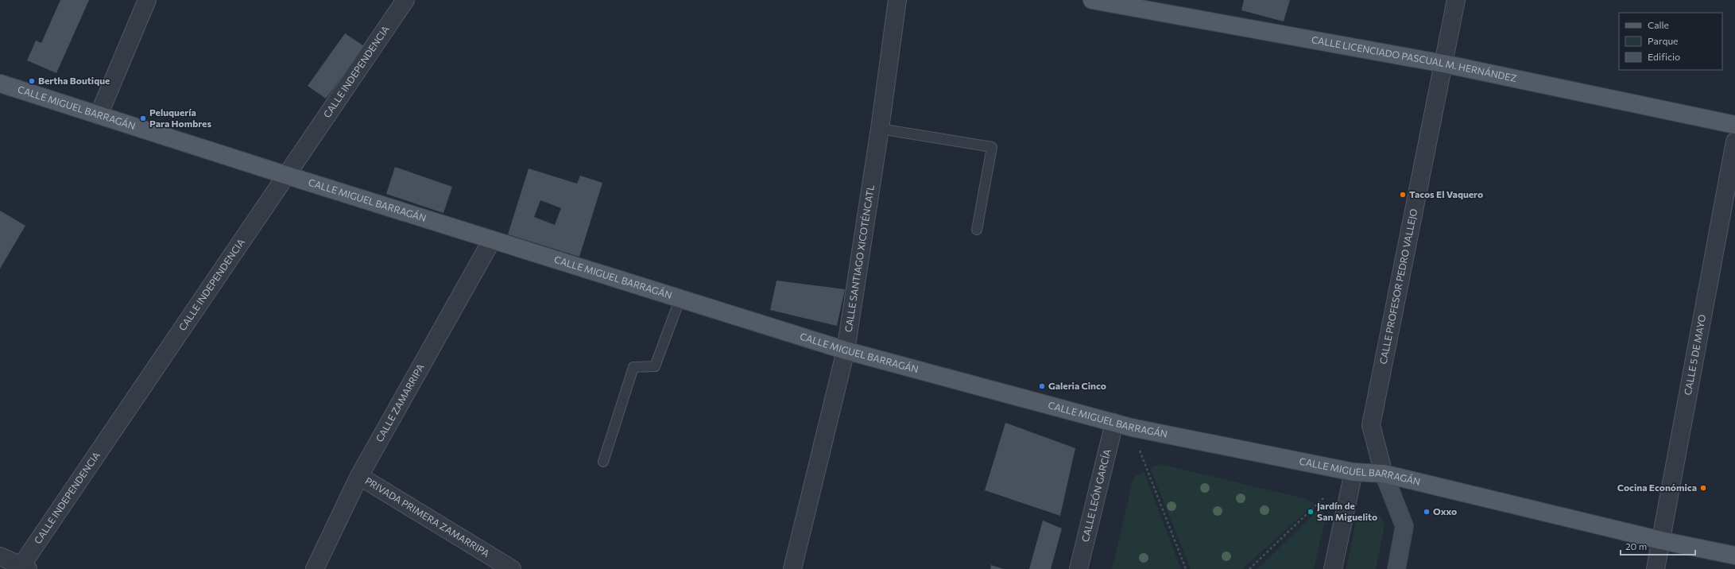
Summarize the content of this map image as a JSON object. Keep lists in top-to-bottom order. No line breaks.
{"streets":{"main road":["CALLE LICENCIADO PASCUAL M. HERNÁNDEZ","CALLE MIGUEL BARRAGÁN"],"street":["CALLE INDEPENDENCIA","CALLE SANTIAGO XICOTÉNCATL","CALLE PROFESOR PEDRO VALLEJO","CALLE 5 DE MAYO","CALLE ZAMARRIPA","CALLE LEÓN GARCÍA","PRIVADA PRIMERA ZAMARRIPA"]},"crossings":[["CALLE LICENCIADO PASCUAL M. HERNÁNDEZ","CALLE PROFESOR PEDRO VALLEJO"],["CALLE INDEPENDENCIA","CALLE MIGUEL BARRAGÁN"],["CALLE MIGUEL BARRAGÁN","CALLE SANTIAGO XICOTÉNCATL"],["CALLE MIGUEL BARRAGÁN","CALLE PROFESOR PEDRO VALLEJO"],["CALLE MIGUEL BARRAGÁN","CALLE 5 DE MAYO"],["CALLE MIGUEL BARRAGÁN","CALLE ZAMARRIPA"],["CALLE MIGUEL BARRAGÁN","CALLE LEÓN GARCÍA"],["CALLE ZAMARRIPA","PRIVADA PRIMERA ZAMARRIPA"]],"places":["Bertha Boutique","Peluquería Para Hombres","Tacos El Vaquero","Galeria Cinco","Cocina Económica","Jardín de San Miguelito","Oxxo"],"legend":["Calle","Parque","Edificio"],"scale_bar":"20 m"}
